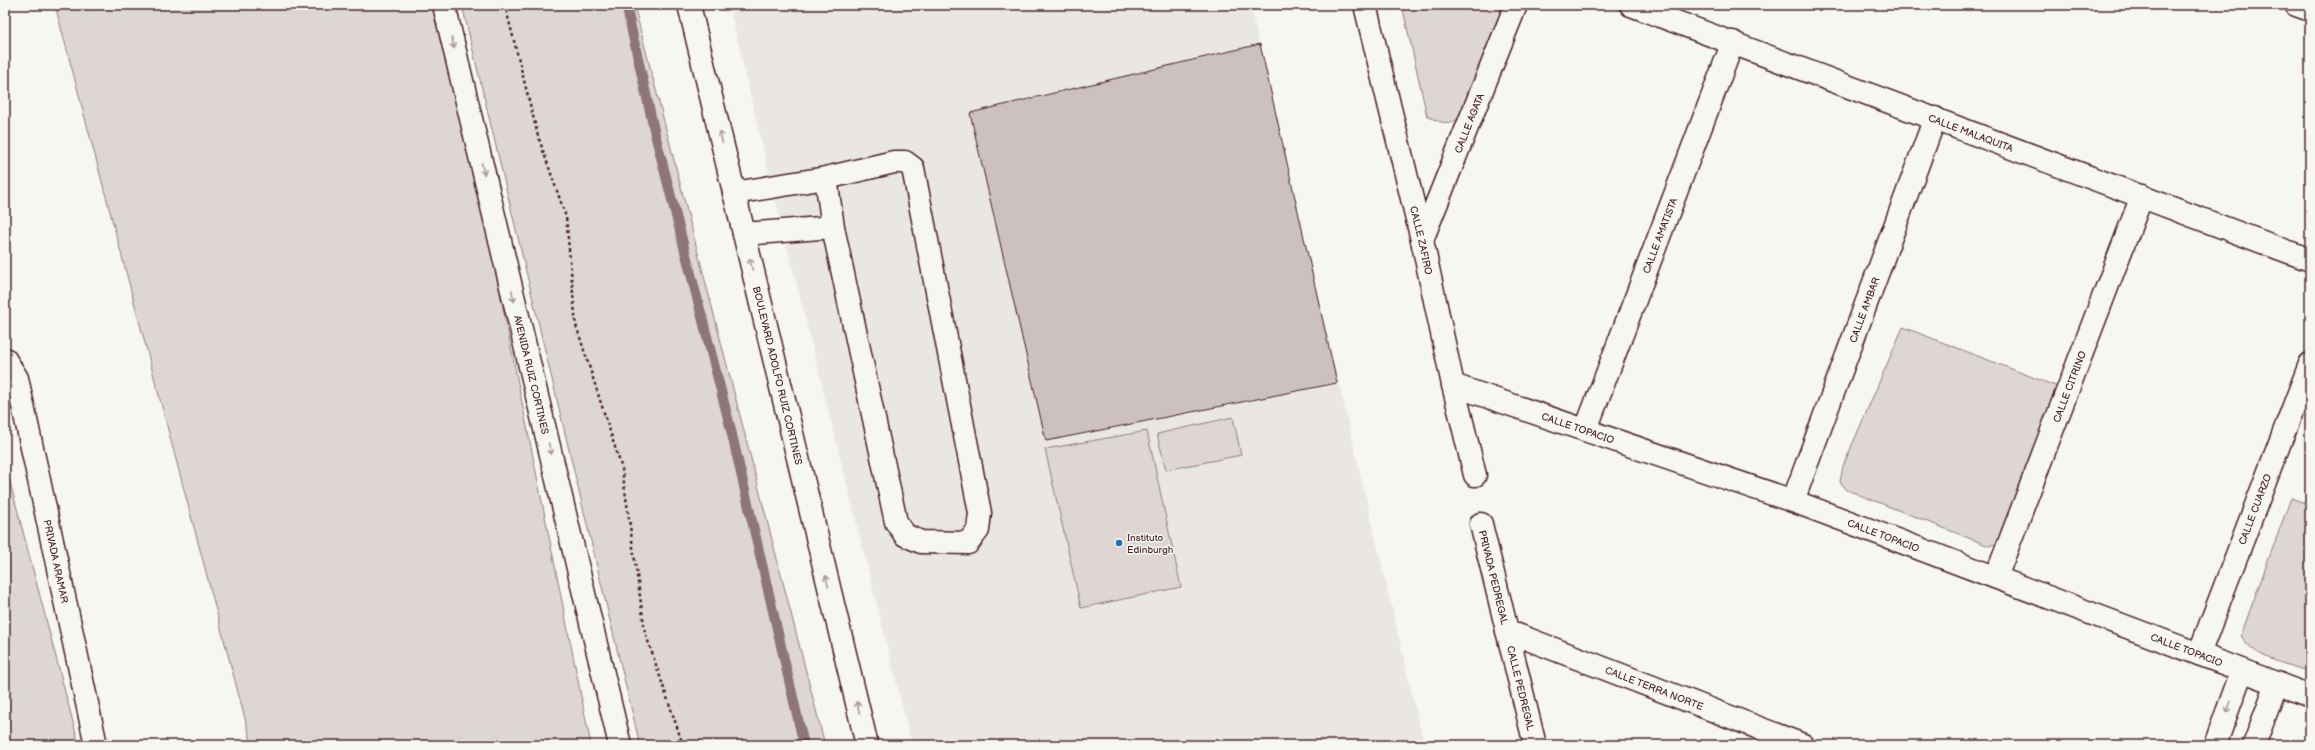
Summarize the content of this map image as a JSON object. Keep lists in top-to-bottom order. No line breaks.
{"streets":{"street":["CALLE AGATA","CALLE MALAQUITA","CALLE AMATISTA","CALLE ZAFIRO","CALLE AMBAR","AVENIDA RUIZ CORTINES","BOULEVARD ADOLFO RUIZ CORTINES","CALLE CITRINO","CALLE TOPACIO","CALLE CUARZO","PRIVADA ARAMAR","PRIVADA PEDREGAL","CALLE PEDREGAL","CALLE TERRA NORTE"]},"crossings":[["CALLE AGATA","CALLE ZAFIRO"],["CALLE MALAQUITA","CALLE AMATISTA"],["CALLE MALAQUITA","CALLE AMBAR"],["CALLE MALAQUITA","CALLE CITRINO"],["CALLE AMATISTA","CALLE TOPACIO"],["CALLE ZAFIRO","CALLE TOPACIO"],["CALLE AMBAR","CALLE TOPACIO"],["CALLE CITRINO","CALLE TOPACIO"],["CALLE TOPACIO","CALLE CUARZO"],["PRIVADA PEDREGAL","CALLE PEDREGAL"],["PRIVADA PEDREGAL","CALLE TERRA NORTE"],["CALLE PEDREGAL","CALLE TERRA NORTE"]],"one_way":["AVENIDA RUIZ CORTINES","BOULEVARD ADOLFO RUIZ CORTINES"],"places":["Instituto Edinburgh"]}
